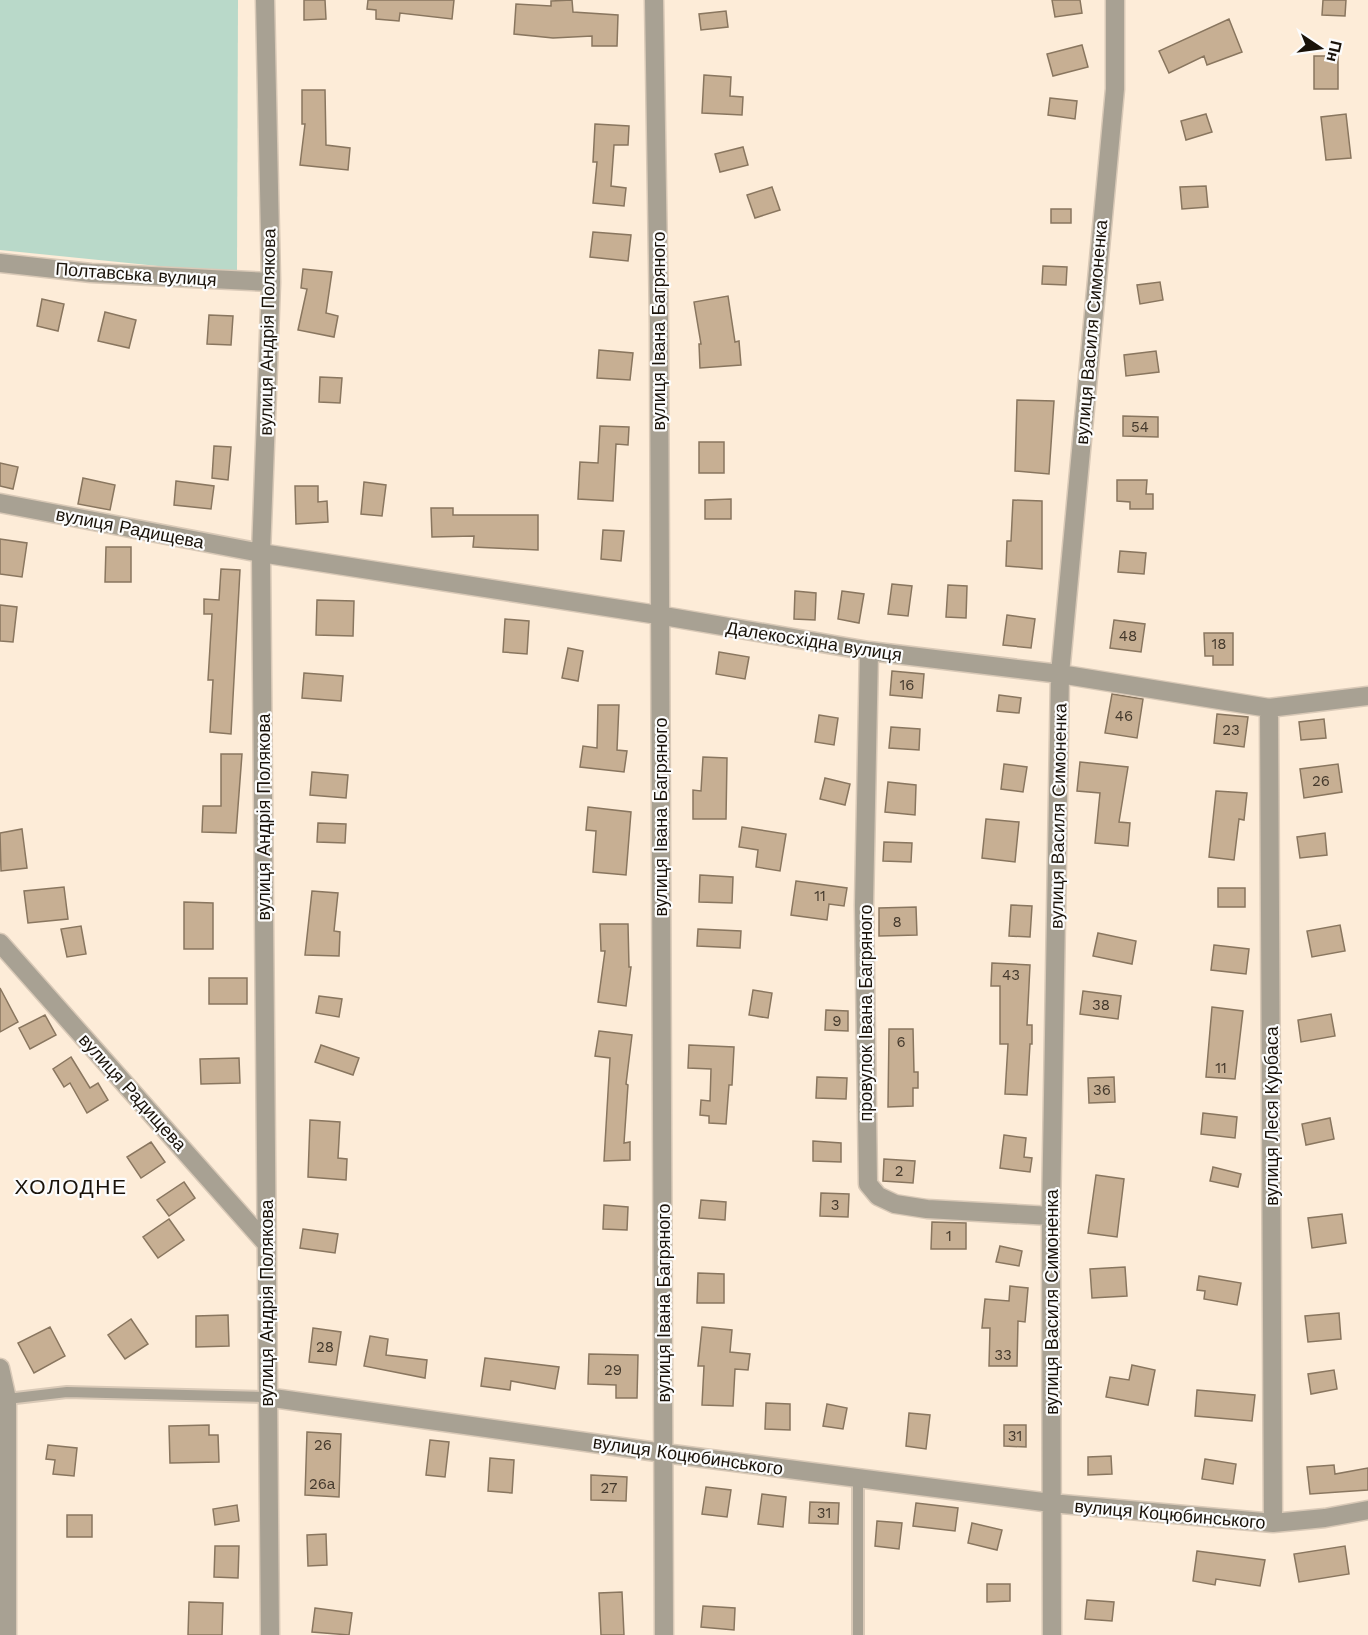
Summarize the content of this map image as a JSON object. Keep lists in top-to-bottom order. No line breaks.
{"streets":{"street":["Полтавська вулиця","вулиця Івана Багряного","вулиця Андрія Полякова","вулиця Василя Симоненка","вулиця Радищева","Далекосхідна вулиця","провулок Івана Багряного","вулиця Леся Курбаса","вулиця Коцюбинського"]},"crossings":[["Полтавська вулиця","вулиця Андрія Полякова"],["вулиця Івана Багряного","Далекосхідна вулиця"],["вулиця Івана Багряного","вулиця Коцюбинського"],["вулиця Андрія Полякова","вулиця Радищева"],["вулиця Андрія Полякова","Далекосхідна вулиця"],["вулиця Андрія Полякова","вулиця Коцюбинського"],["вулиця Василя Симоненка","Далекосхідна вулиця"],["вулиця Василя Симоненка","провулок Івана Багряного"],["вулиця Василя Симоненка","вулиця Коцюбинського"],["вулиця Радищева","Далекосхідна вулиця"],["Далекосхідна вулиця","провулок Івана Багряного"],["Далекосхідна вулиця","вулиця Леся Курбаса"],["вулиця Леся Курбаса","вулиця Коцюбинського"]],"districts":["ХОЛОДНЕ"],"house_numbers":["54","48","18","16","46","23","26","11","8","43","38","9","6","11","36","2","3","1","28","33","29","31","26","26а","27","31"],"north":"right"}
